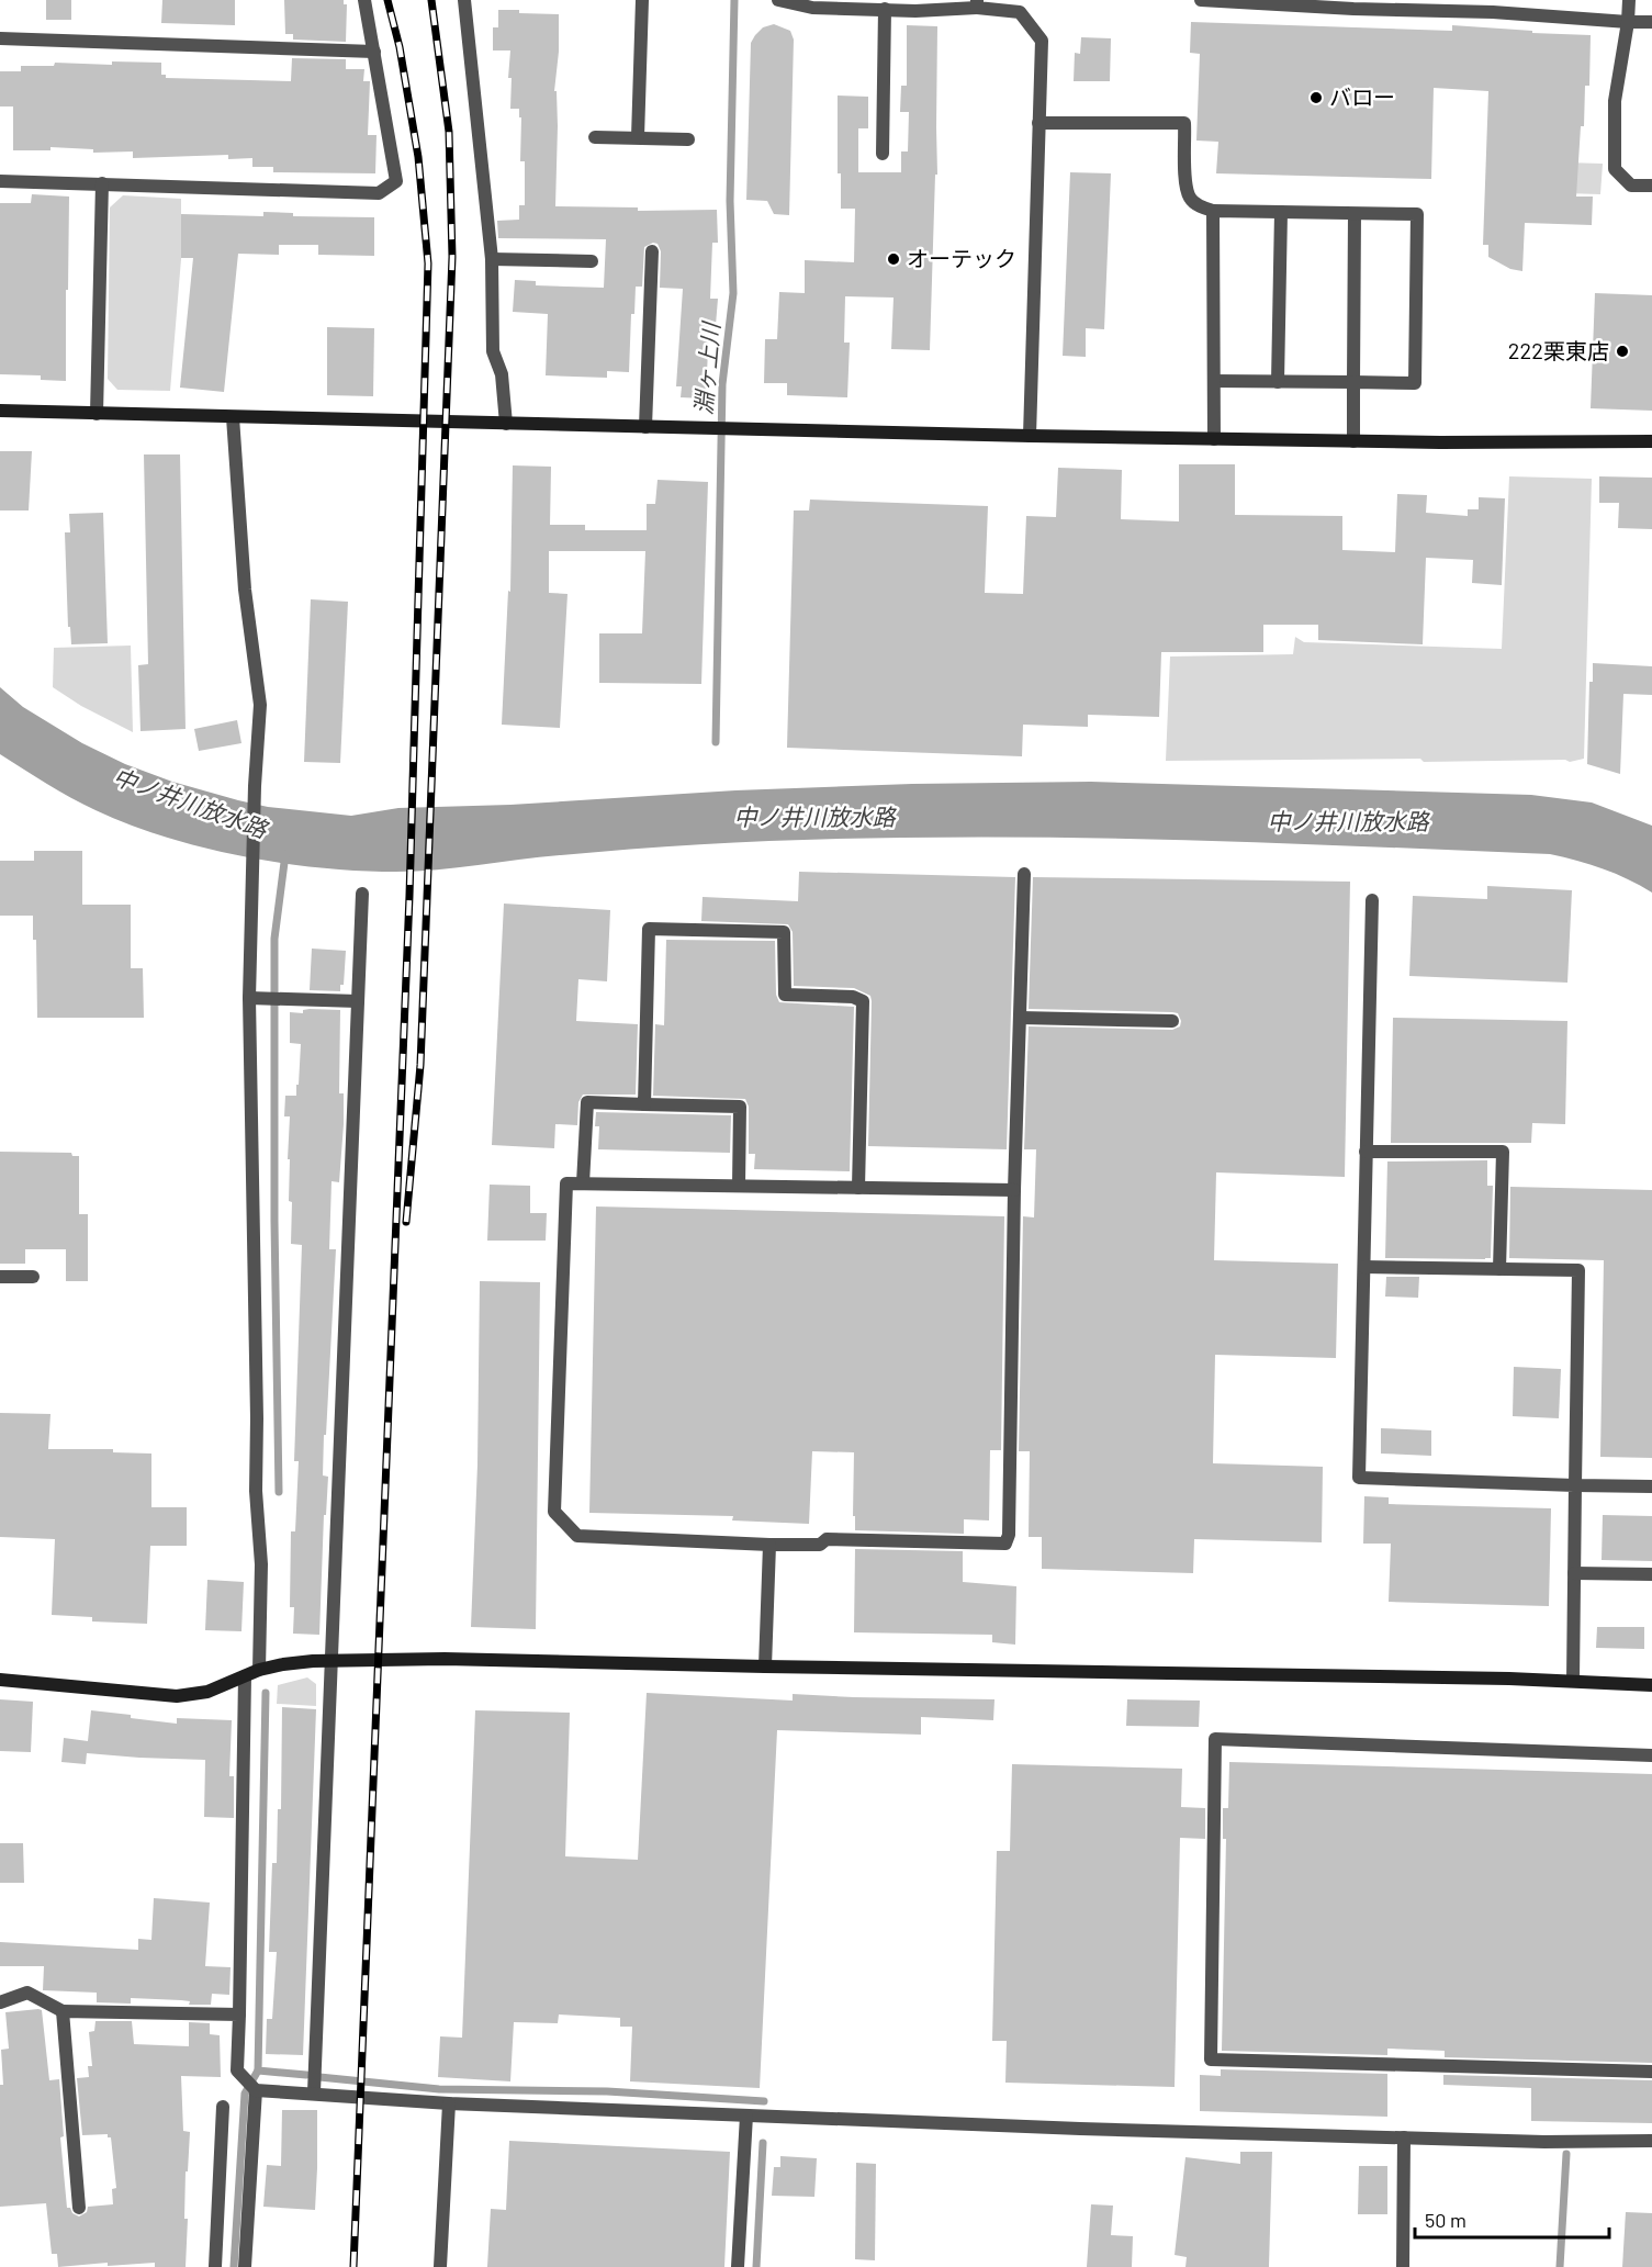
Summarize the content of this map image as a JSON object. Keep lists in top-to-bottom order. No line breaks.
{"water":["淵ヶ上川","中ノ井川放水路"],"places":["バロー","オーテック","222栗東店"],"scale_bar":"50 m"}
